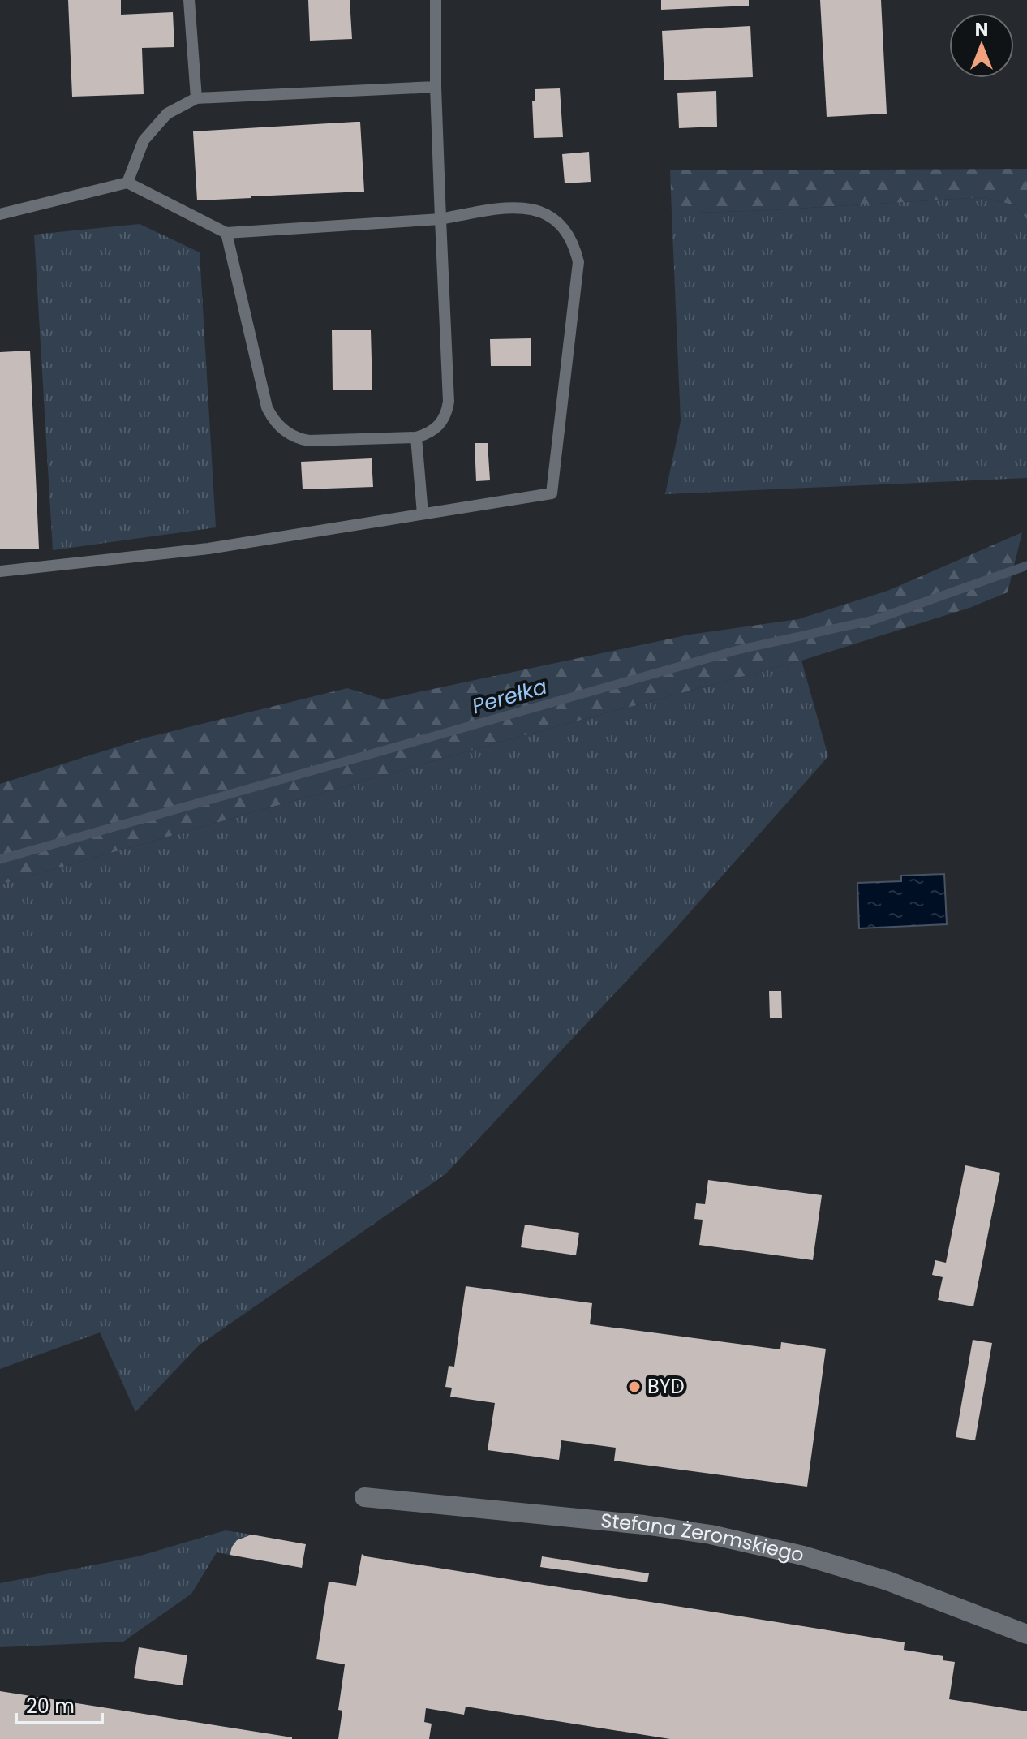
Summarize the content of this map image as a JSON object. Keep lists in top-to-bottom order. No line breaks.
{"streets":{"street":["Stefana Żeromskiego"]},"water":["Perełka"],"places":["BYD"],"scale_bar":"20 m","north":"top"}
